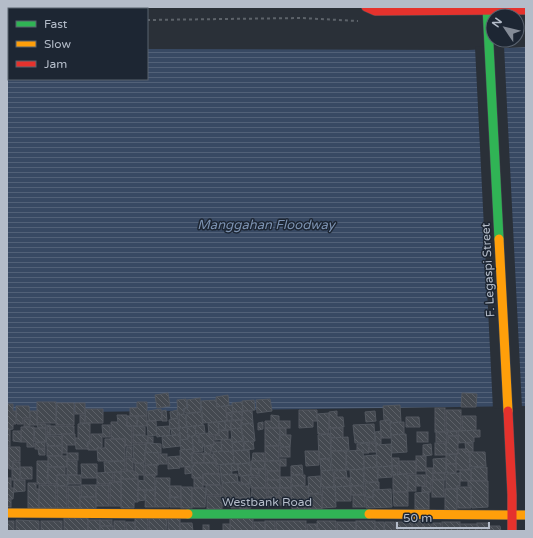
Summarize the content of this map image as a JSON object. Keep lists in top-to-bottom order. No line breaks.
{"streets":{"main road":["F. Legaspi Street","Westbank Road"]},"crossings":[["F. Legaspi Street","Westbank Road"]],"water":["Manggahan Floodway"],"legend":["Fast","Slow","Jam"],"scale_bar":"50 m","north":"top left"}
